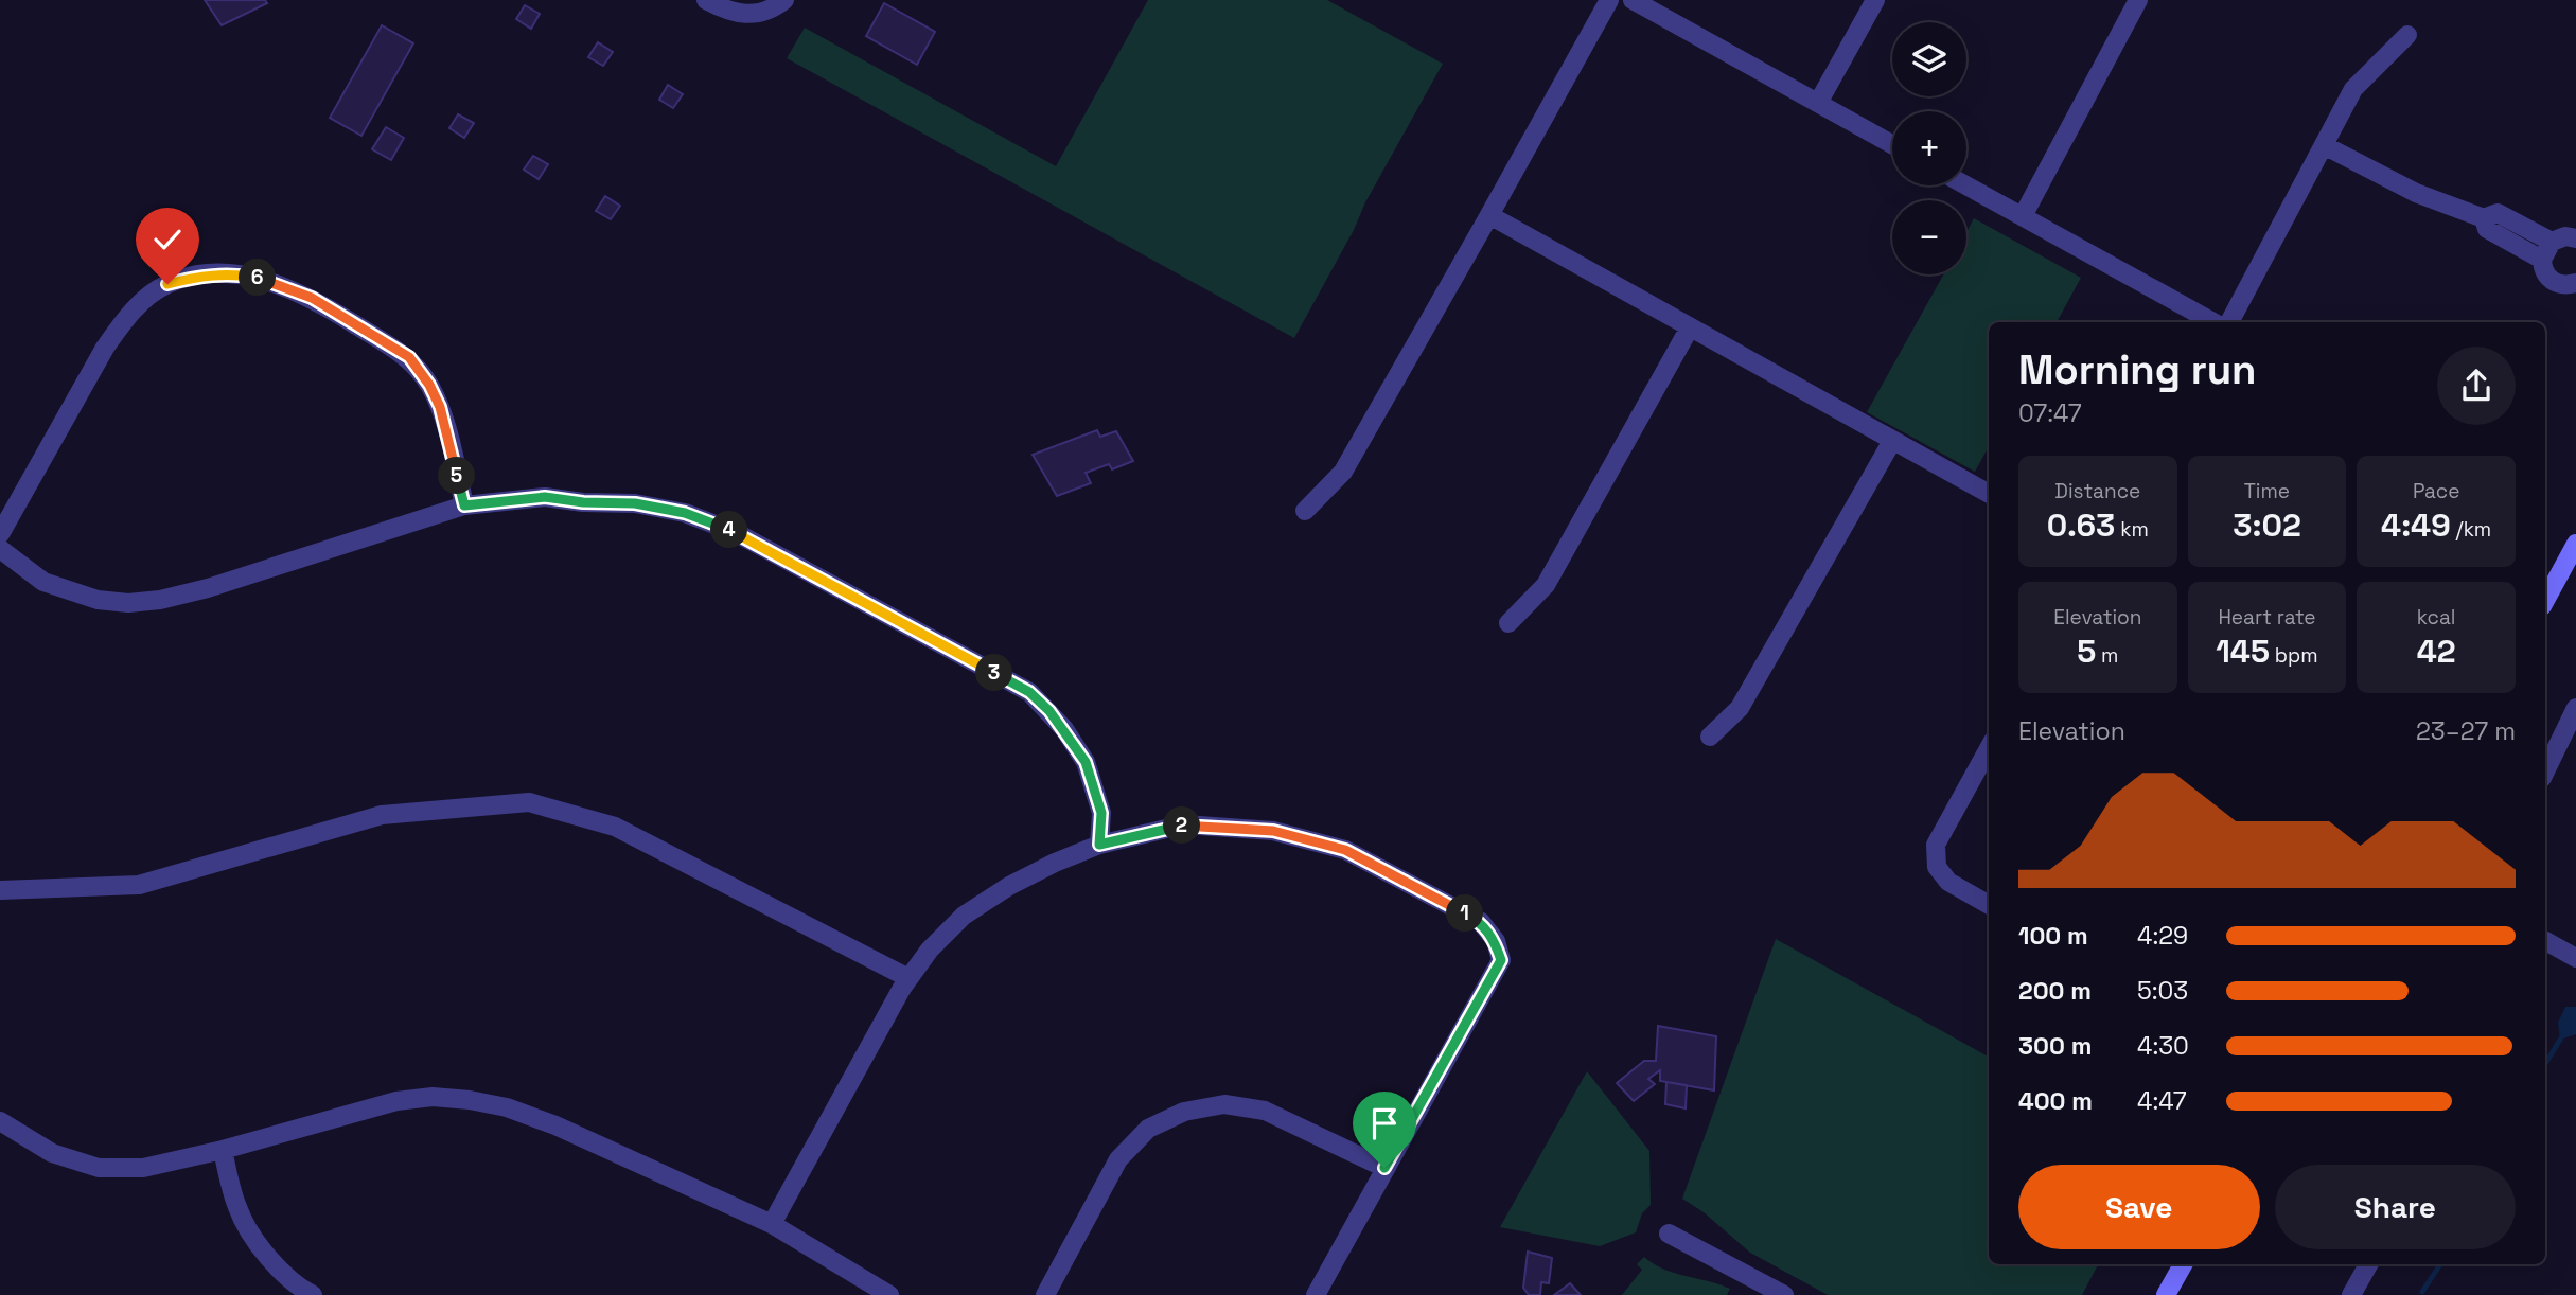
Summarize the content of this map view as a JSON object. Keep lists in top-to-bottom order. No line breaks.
{"page":{"map_buttons":["+","−"],"pins":["6","5","4","3","2","1"],"heading":["Morning run","07:47"],"stats":[["Distance","0.63 km"],["Time","3:02"],["Pace","4:49 /km"],["Elevation","5 m"],["Heart rate","145 bpm"],["kcal","42"]],"chart":["Elevation","23–27 m"],"list":[{"name":"100 m","note":"4:29"},{"name":"200 m","note":"5:03"},{"name":"300 m","note":"4:30"},{"name":"400 m","note":"4:47"}],"buttons":["Save","Share"]}}
